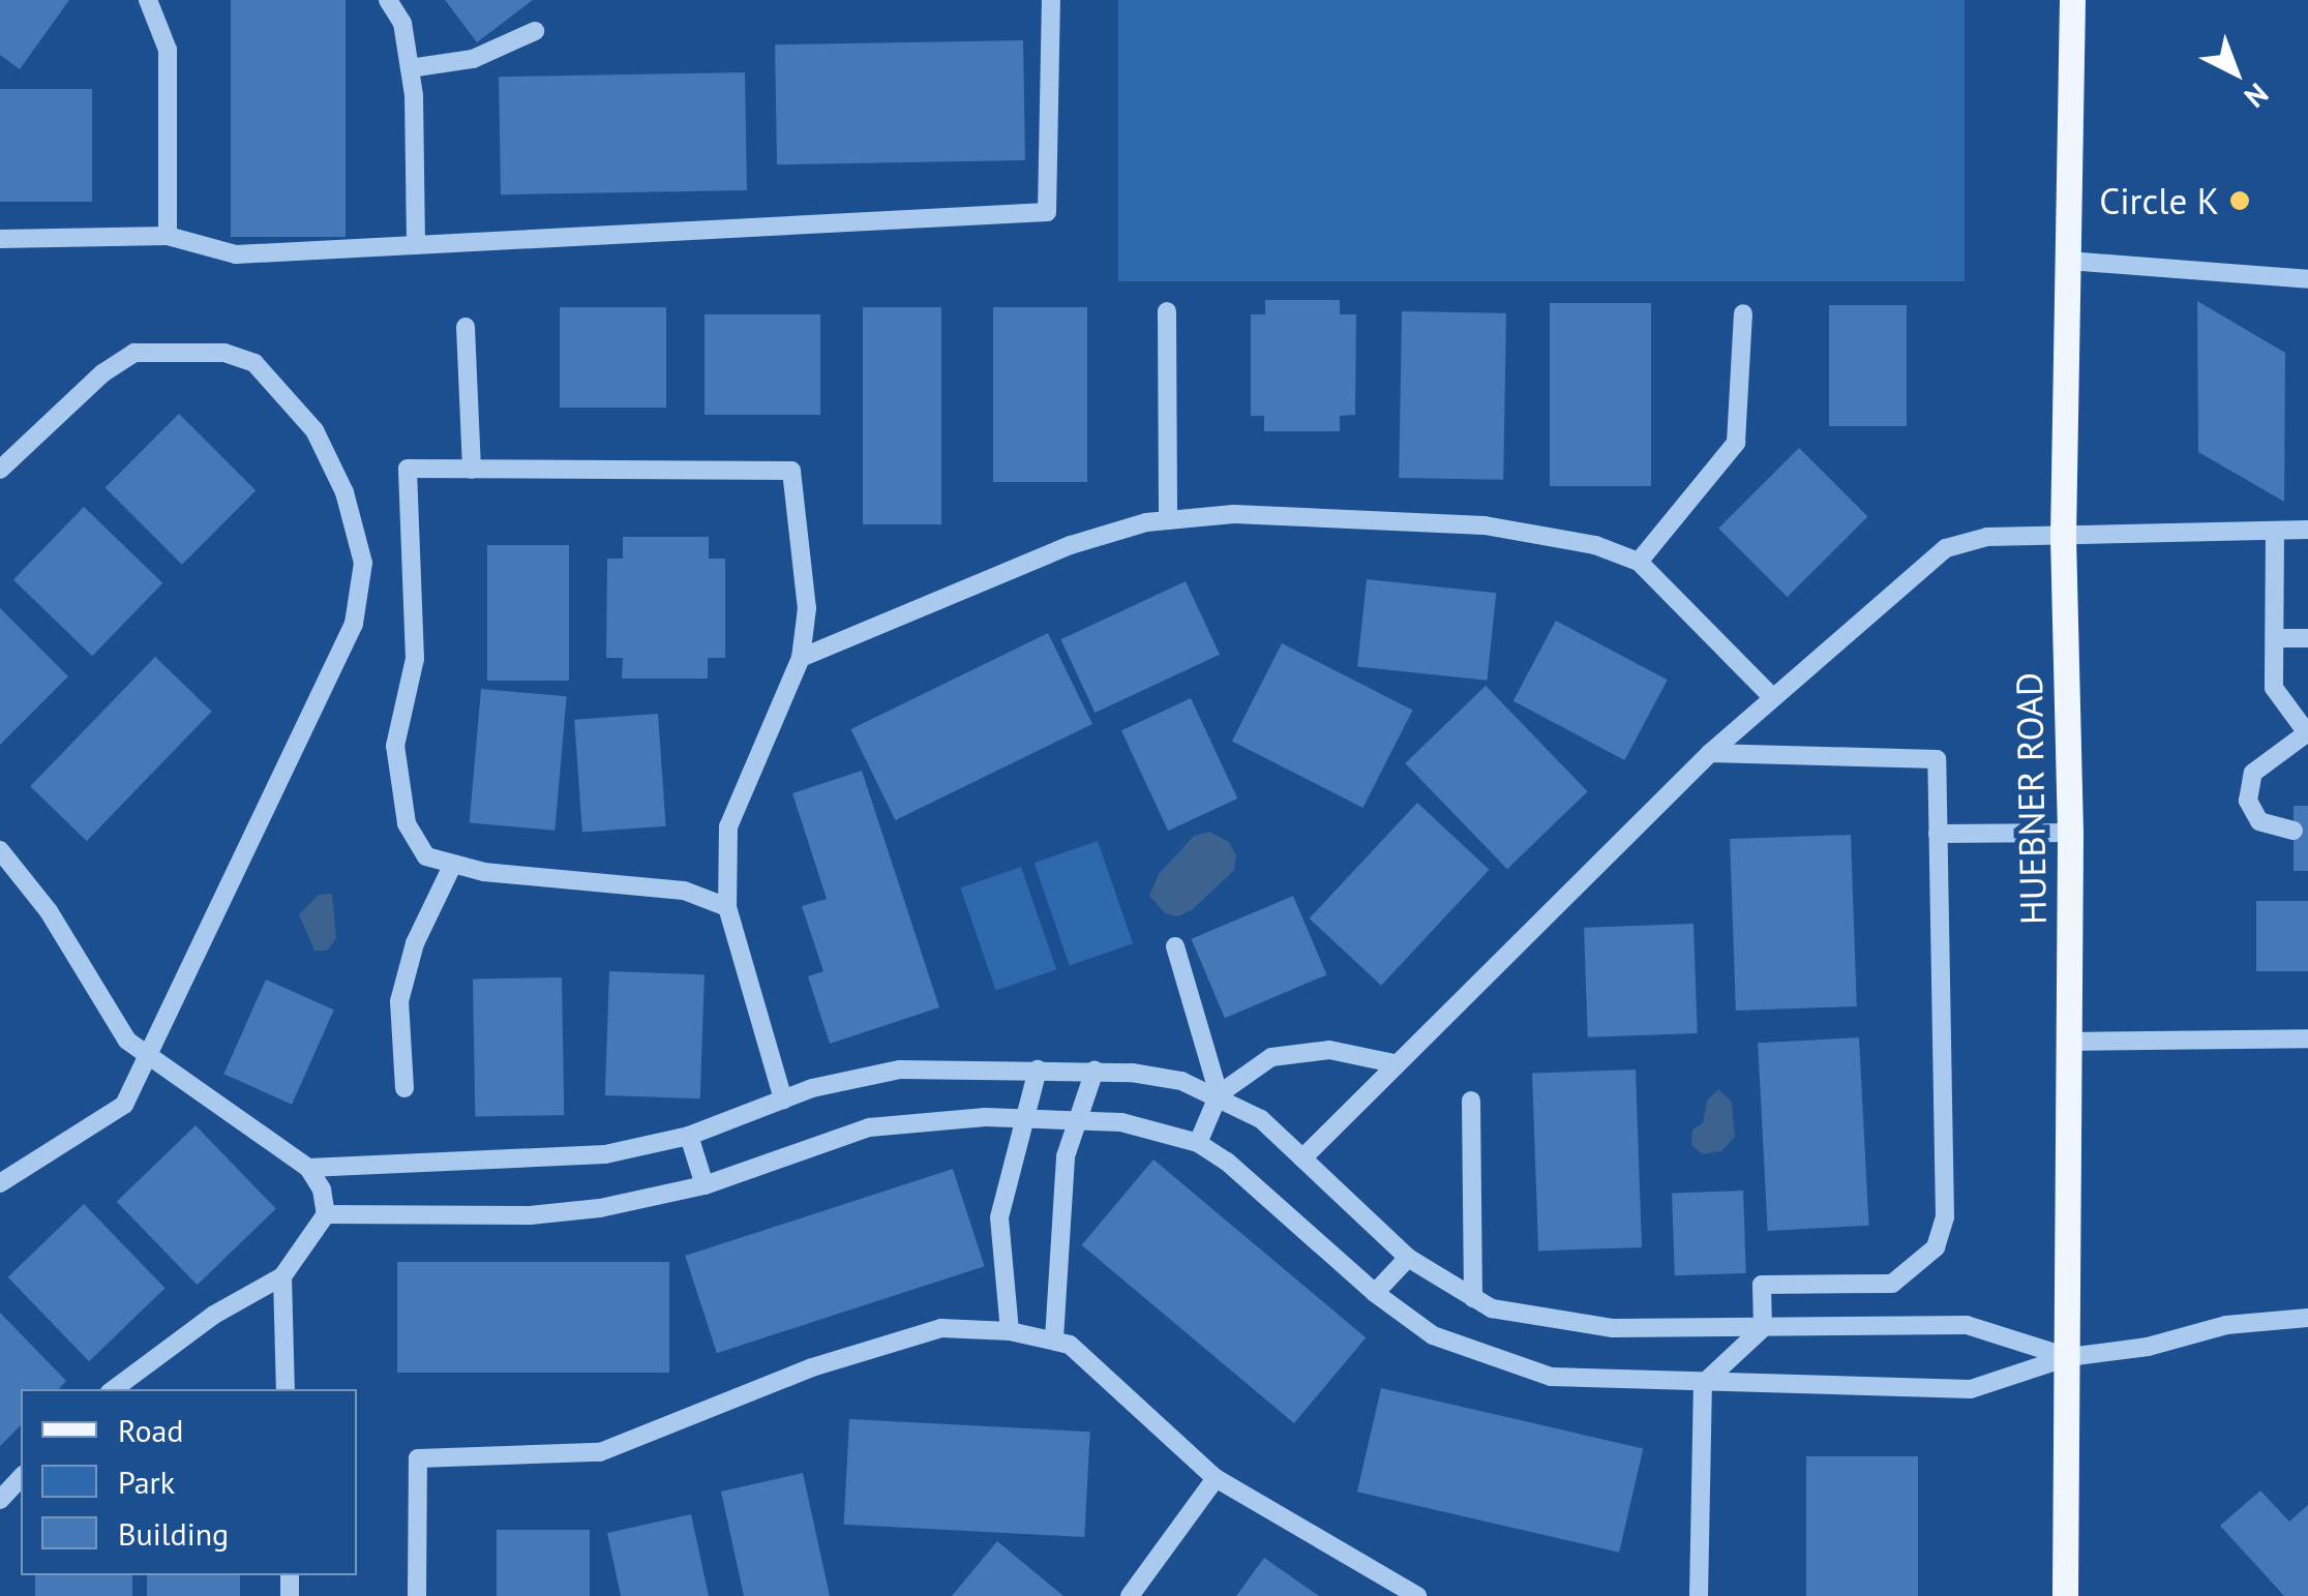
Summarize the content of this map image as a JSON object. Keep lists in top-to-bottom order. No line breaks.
{"streets":{"main road":["HUEBNER ROAD"]},"places":["Circle K"],"legend":["Road","Park","Building"],"north":"bottom right"}
